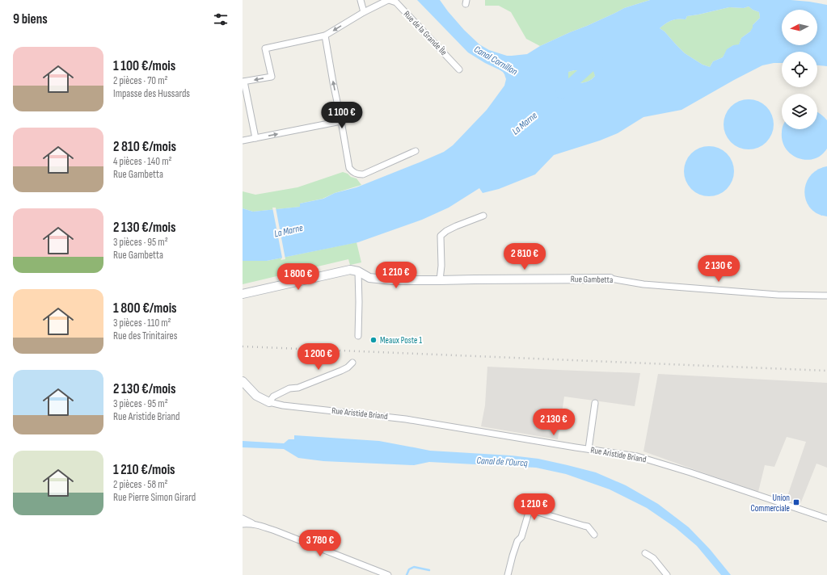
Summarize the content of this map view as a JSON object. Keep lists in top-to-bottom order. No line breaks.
{"streets":{"street":["Rue de la Grande Île","Rue Gambetta","Rue Aristide Briand"]},"one_way":["Rue de la Grande Île"],"water":["Canal Cornillon","La Marne","Canal de l'Ourcq"],"places":{"other":["Meaux Poste 1"],"transit":["Union Commerciale"]},"north":"left","page":{"heading":"9 biens","list":[{"name":"1 100 €/mois","note":"2 pièces · 70 m² · Impasse des Hussards"},{"name":"2 810 €/mois","note":"4 pièces · 140 m² · Rue Gambetta"},{"name":"2 130 €/mois","note":"3 pièces · 95 m² · Rue Gambetta"},{"name":"1 800 €/mois","note":"3 pièces · 110 m² · Rue des Trinitaires"},{"name":"2 130 €/mois","note":"3 pièces · 95 m² · Rue Aristide Briand"},{"name":"1 210 €/mois","note":"2 pièces · 58 m² · Rue Pierre Simon Girard"}],"price":["1 100 €","2 810 €","2 130 €","1 210 €","1 800 €","1 200 €","2 130 €","1 210 €","3 780 €"]}}
